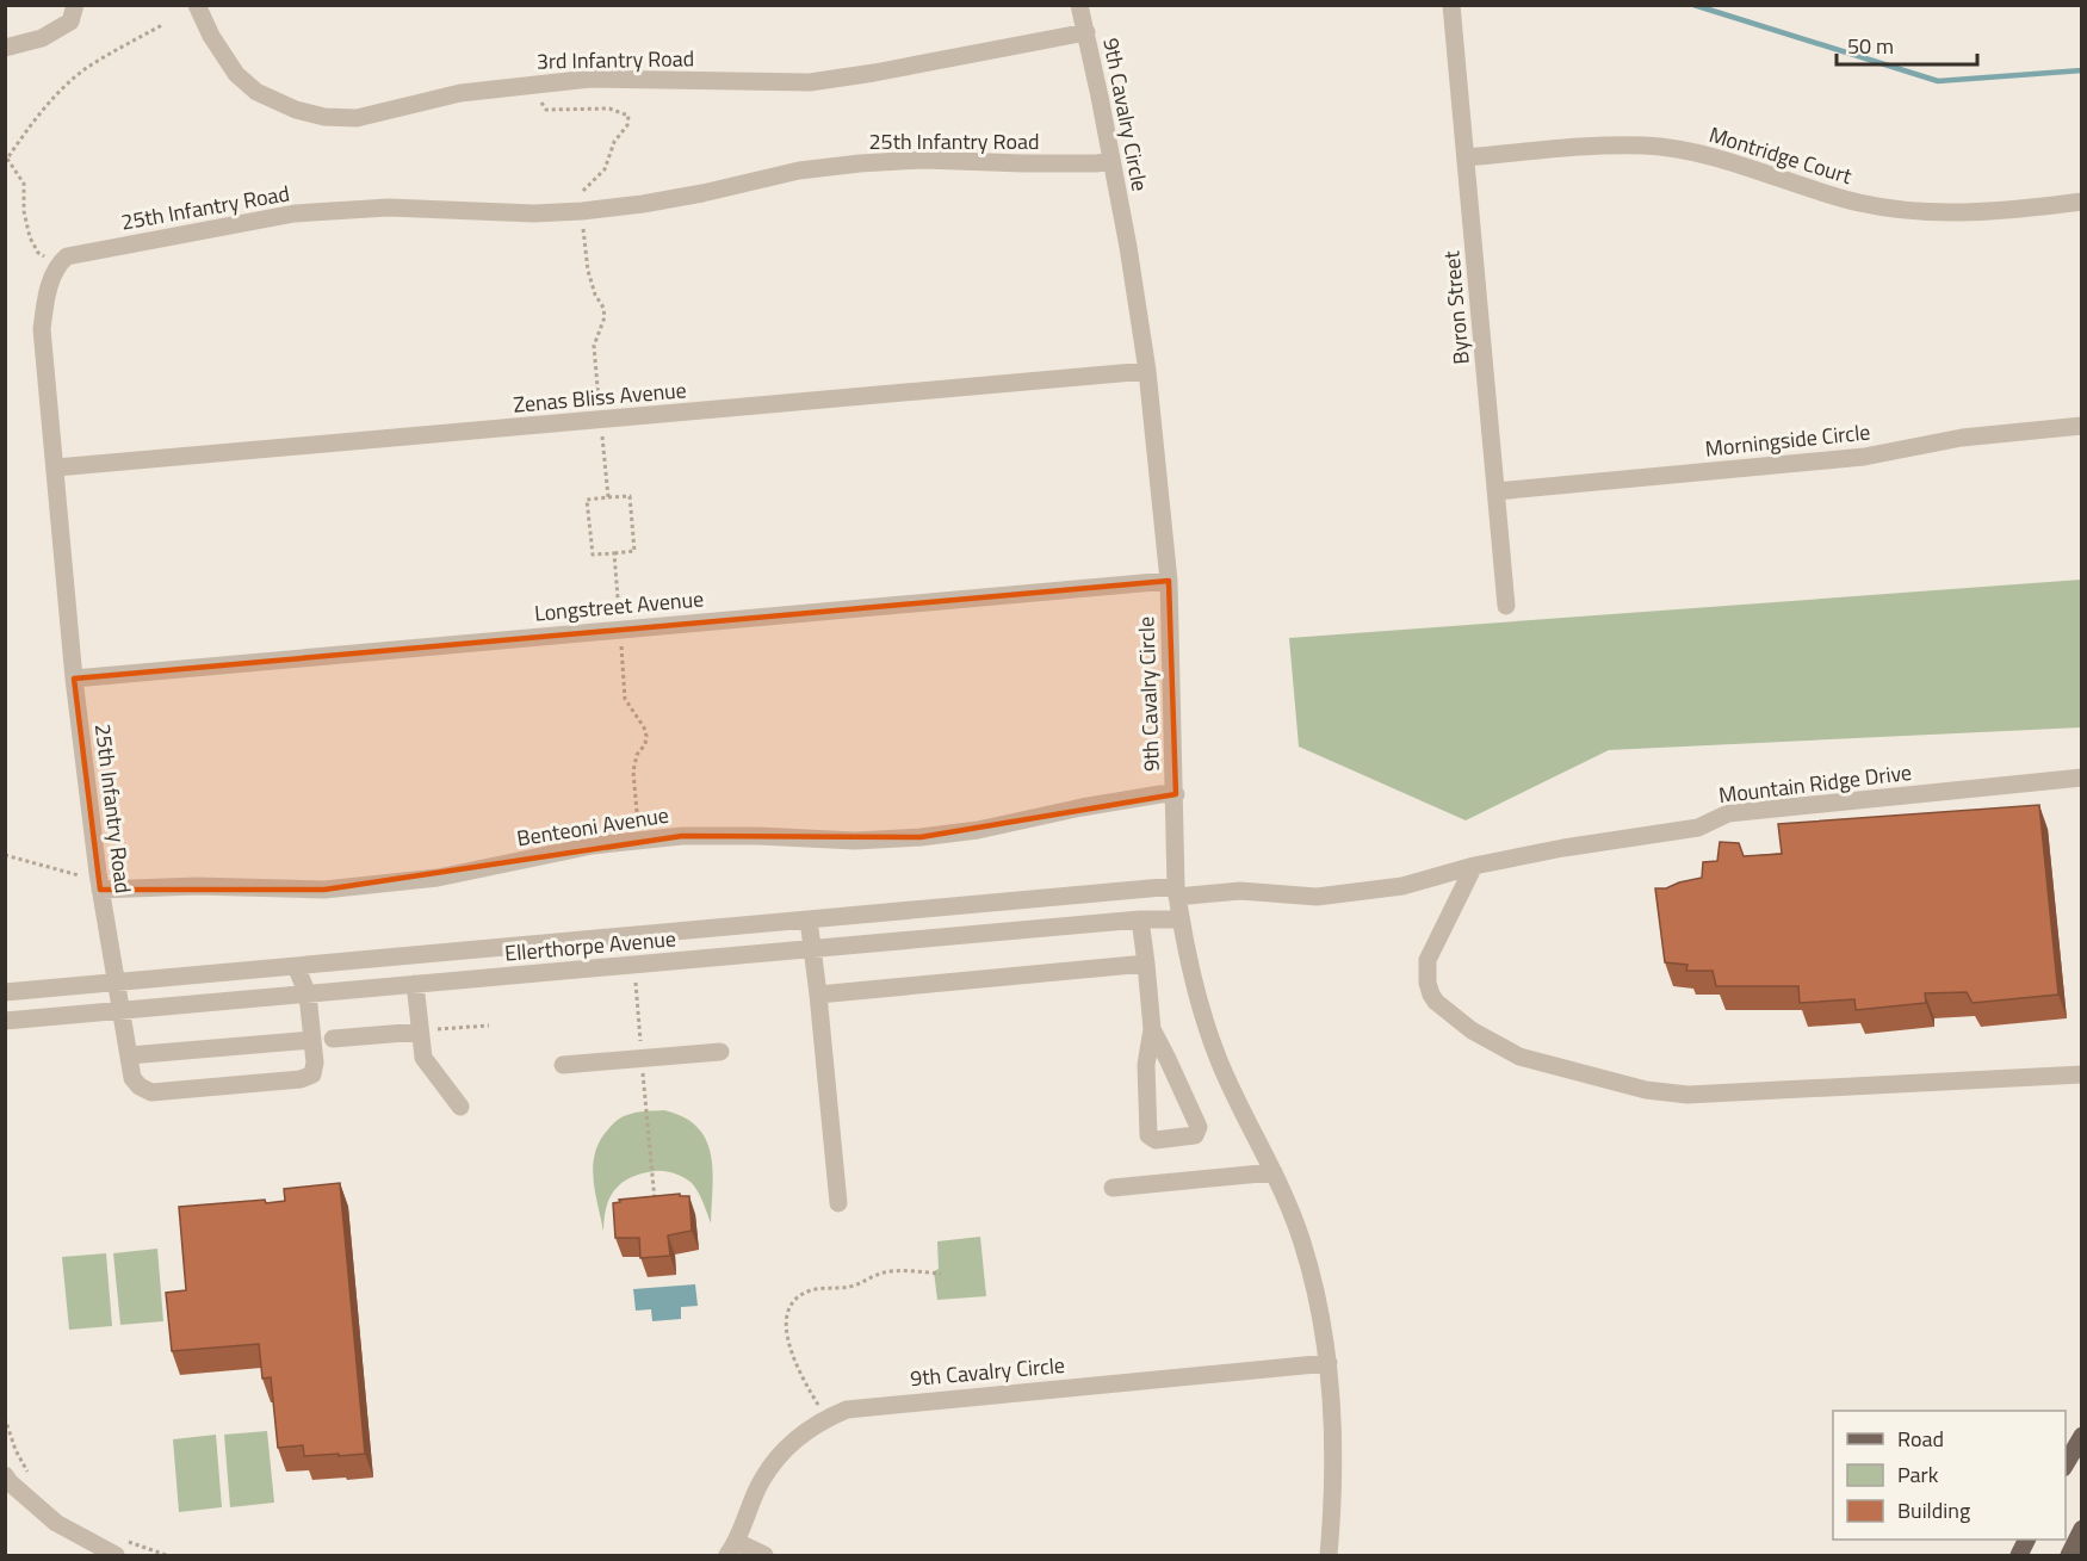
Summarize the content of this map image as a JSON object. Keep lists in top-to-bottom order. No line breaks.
{"streets":{"street":["3rd Infantry Road","9th Cavalry Circle","25th Infantry Road","Montridge Court","Byron Street","Zenas Bliss Avenue","Morningside Circle","Longstreet Avenue","Mountain Ridge Drive","Benteoni Avenue","Ellerthorpe Avenue"]},"crossings":[["3rd Infantry Road","9th Cavalry Circle"],["9th Cavalry Circle","25th Infantry Road"],["9th Cavalry Circle","Zenas Bliss Avenue"],["9th Cavalry Circle","Longstreet Avenue"],["9th Cavalry Circle","Mountain Ridge Drive"],["9th Cavalry Circle","Benteoni Avenue"],["9th Cavalry Circle","Ellerthorpe Avenue"],["25th Infantry Road","Zenas Bliss Avenue"],["25th Infantry Road","Longstreet Avenue"],["25th Infantry Road","Benteoni Avenue"],["25th Infantry Road","Ellerthorpe Avenue"],["Montridge Court","Byron Street"],["Byron Street","Morningside Circle"],["Mountain Ridge Drive","Ellerthorpe Avenue"]],"legend":["Road","Park","Building"],"scale_bar":"50 m"}
